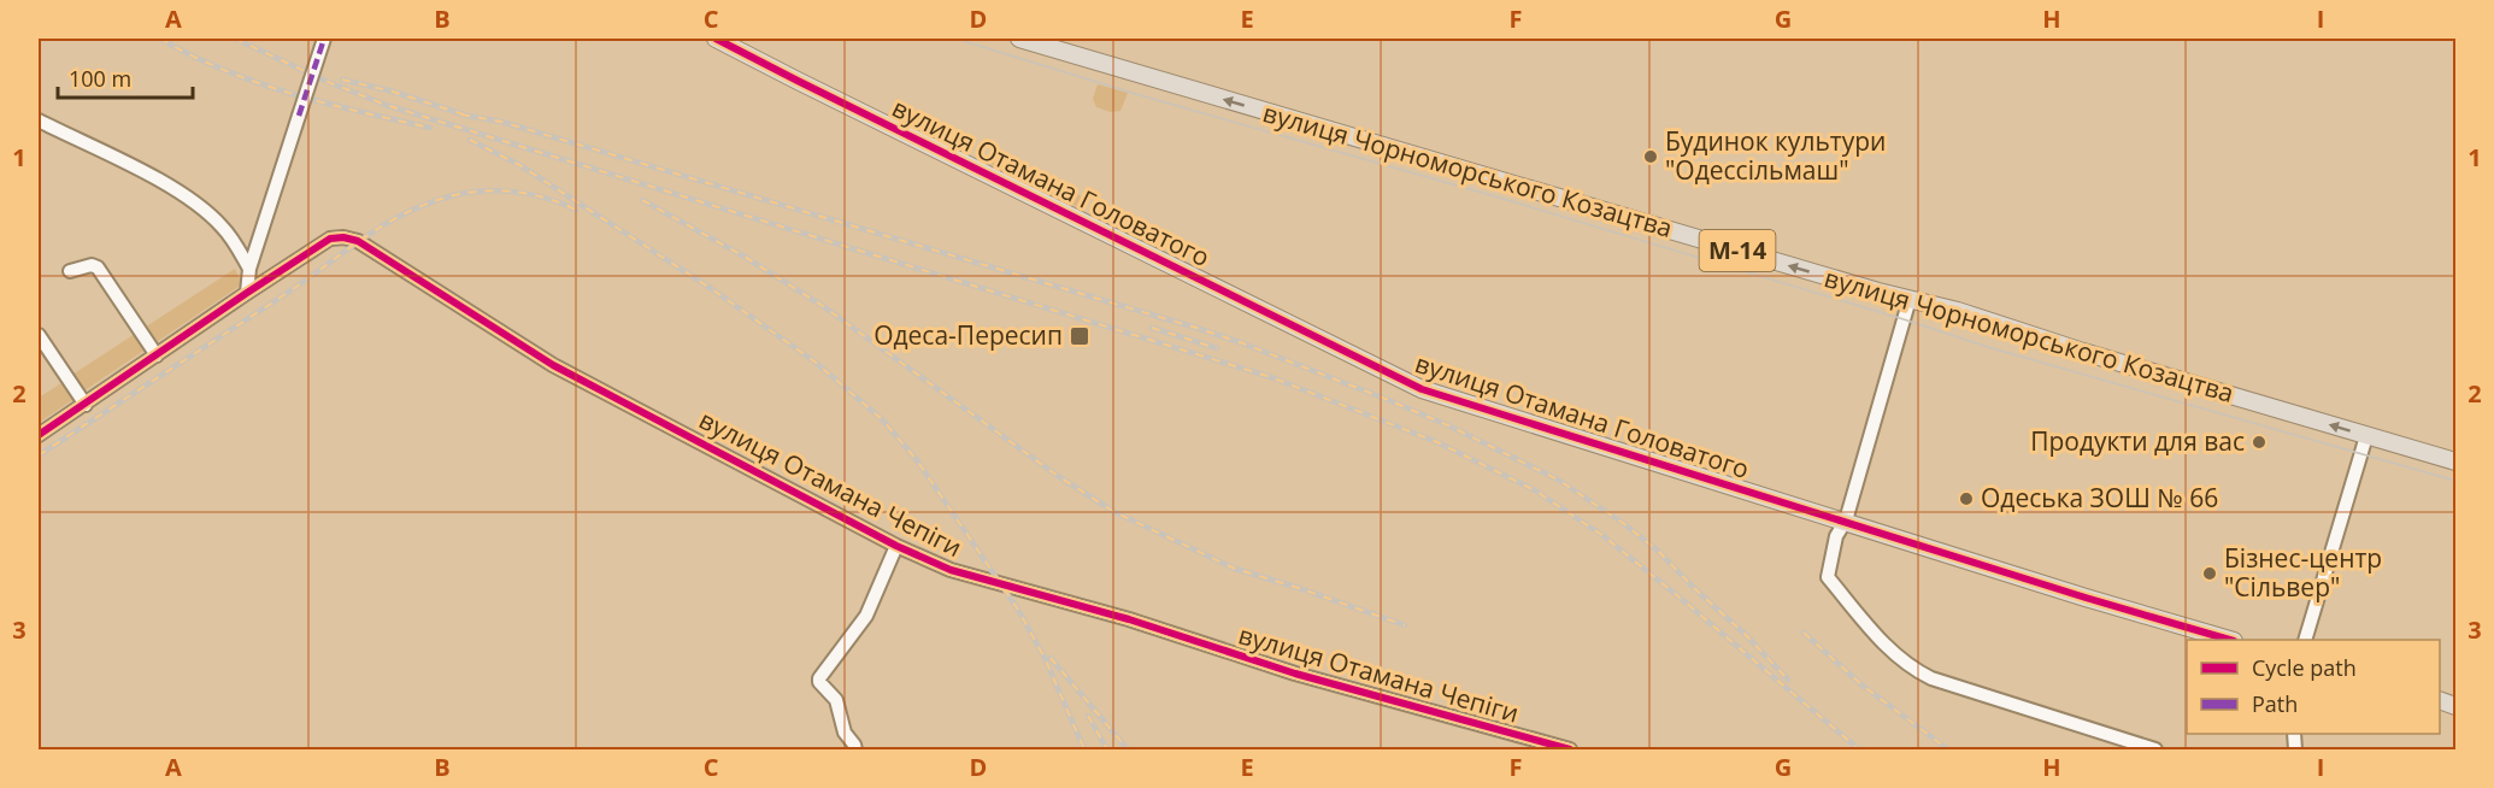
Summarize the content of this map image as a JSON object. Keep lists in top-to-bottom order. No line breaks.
{"streets":{"main road":["вулиця Чорноморського Козацтва","вулиця Отамана Головатого","М-14"],"street":["вулиця Отамана Чепіги"]},"one_way":["вулиця Чорноморського Козацтва"],"places":{"other":["Будинок культури \"Одессільмаш\"","Продукти для вас","Одеська ЗОШ № 66","Бізнес-центр \"Сільвер\""],"transit":["Одеса-Пересип"]},"legend":["Cycle path","Path"],"scale_bar":"100 m","grid":{"columns":["A","B","C","D","E","F","G","H","I"],"rows":["1","2","3"]}}
